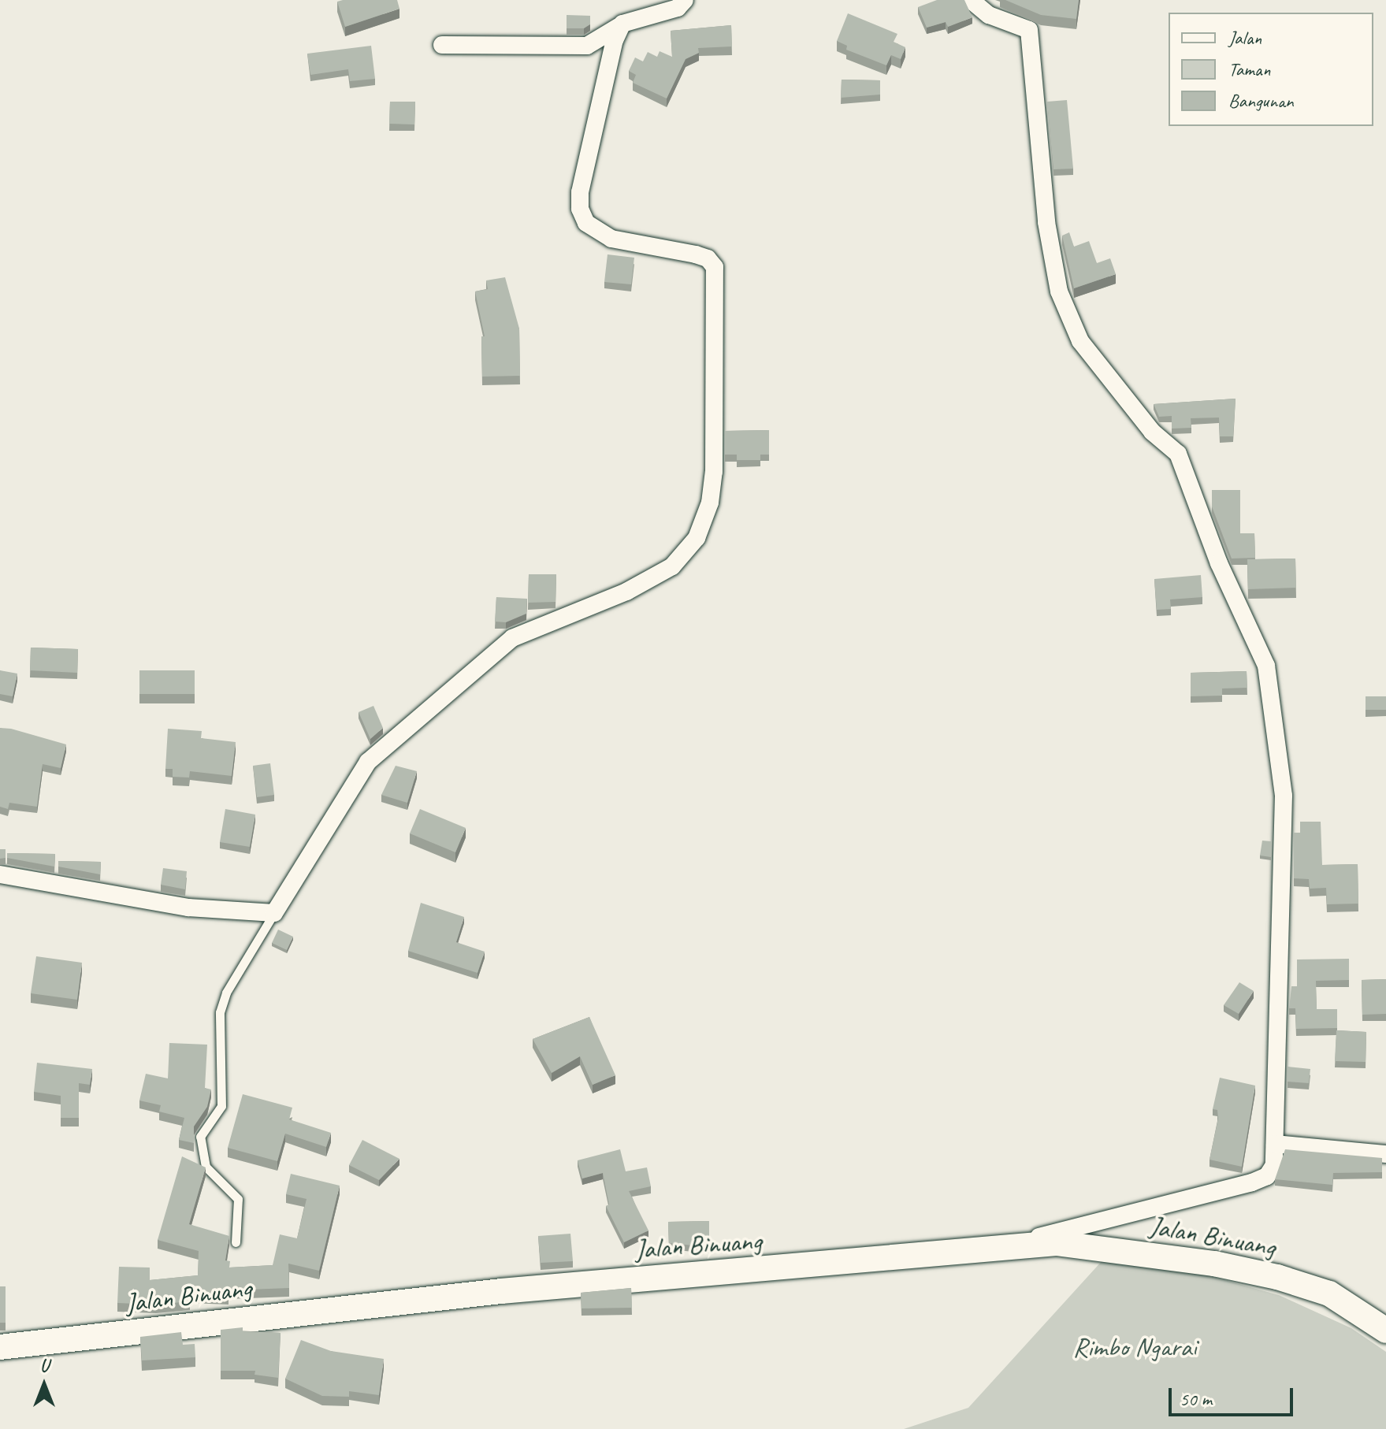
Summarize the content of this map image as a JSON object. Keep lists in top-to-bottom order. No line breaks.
{"streets":{"main road":["Jalan Binuang"]},"parks":["Rimbo Ngarai"],"legend":["Jalan","Taman","Bangunan"],"scale_bar":"50 m","north":"top"}
